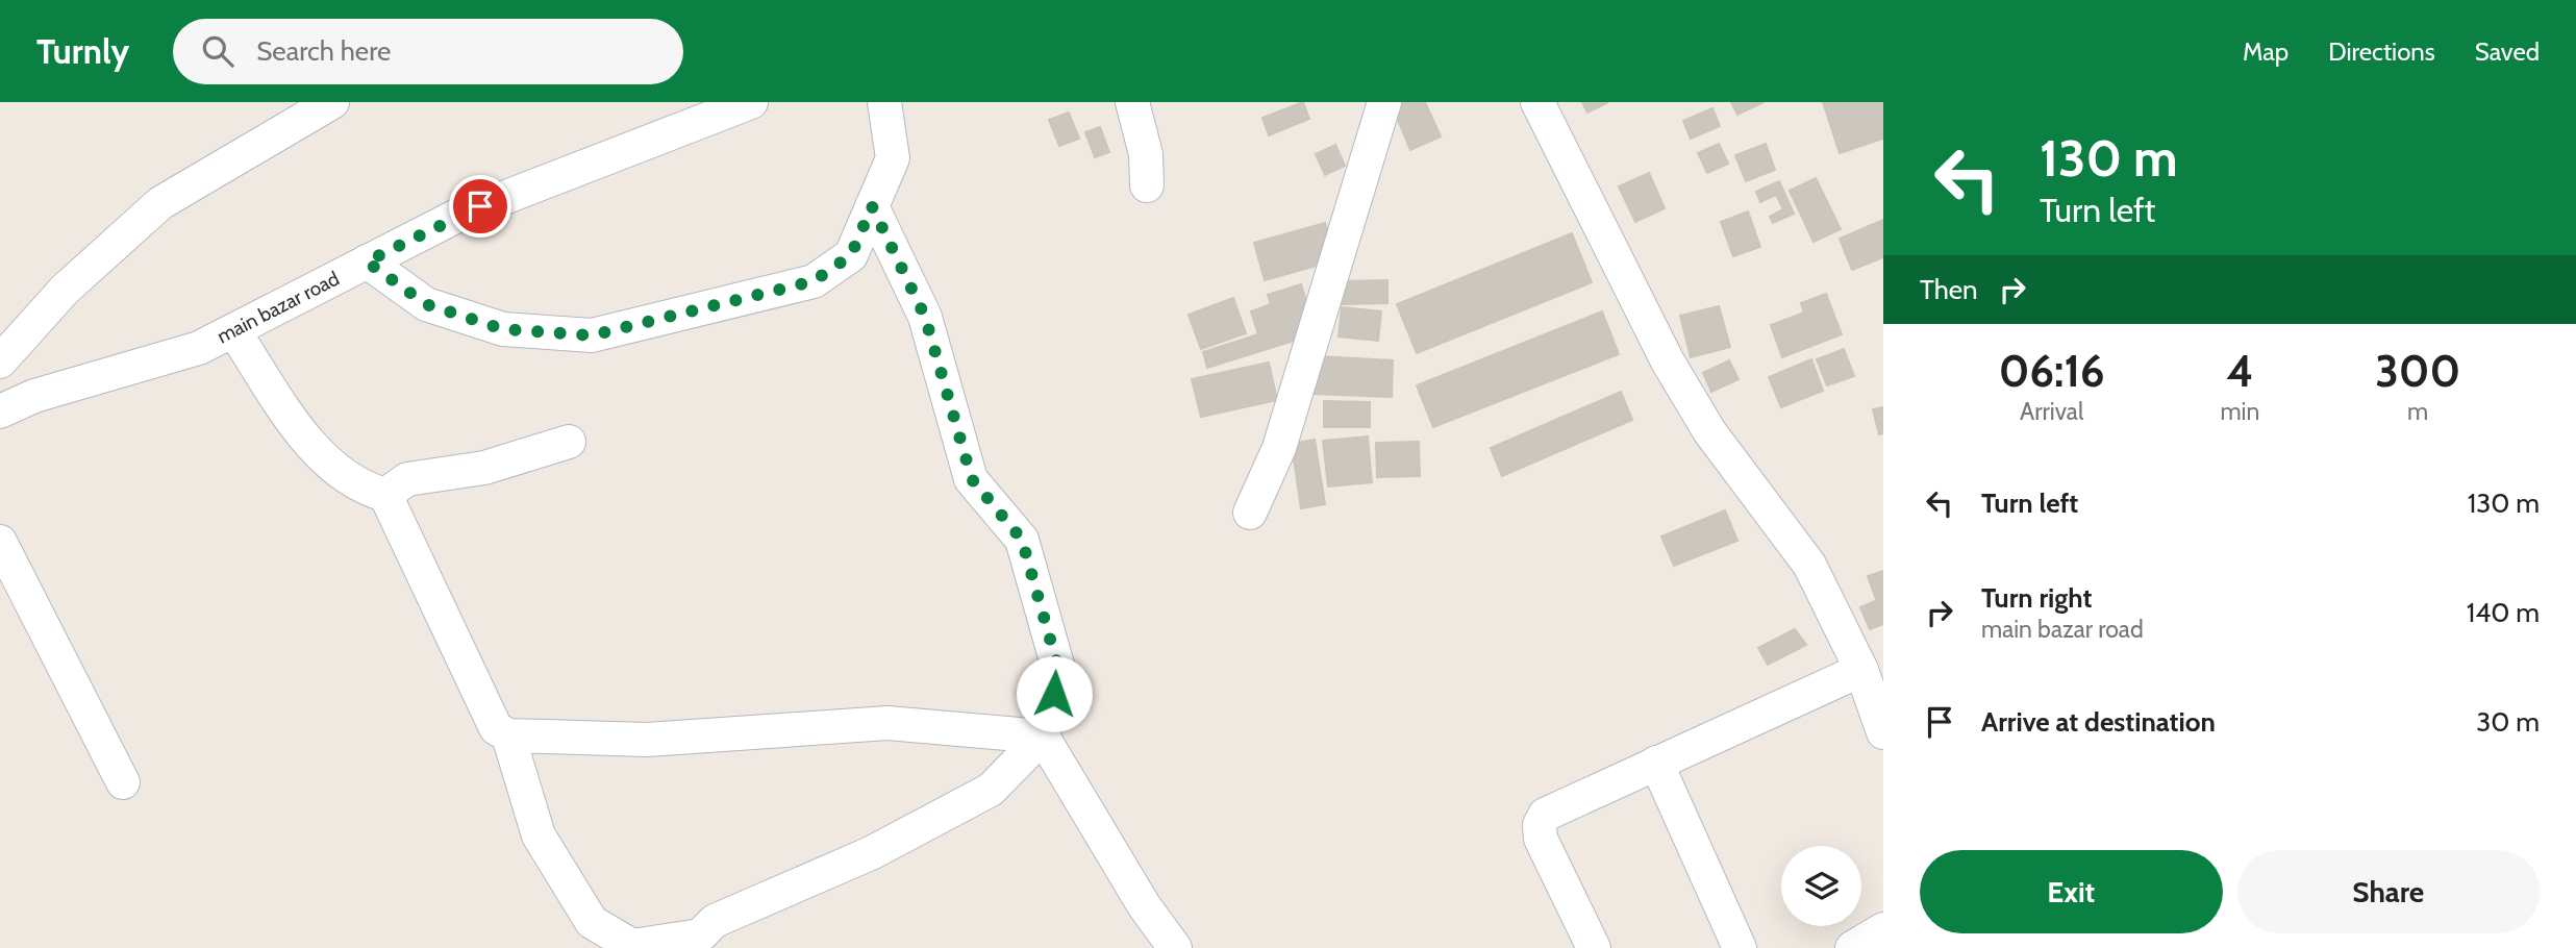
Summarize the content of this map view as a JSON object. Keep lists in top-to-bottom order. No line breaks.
{"streets":{"street":["main bazar road"]},"page":{"header":"Turnly","search":"Search here","nav":["Map","Directions","Saved"],"turn":["130 m","Turn left"],"then":"Then","eta":["06:16","Arrival","4","min","300","m"],"list":[{"name":"Turn left","value":"130 m"},{"name":"Turn right","note":"main bazar road","value":"140 m"},{"name":"Arrive at destination","value":"30 m"}],"buttons":["Exit","Share"]}}
